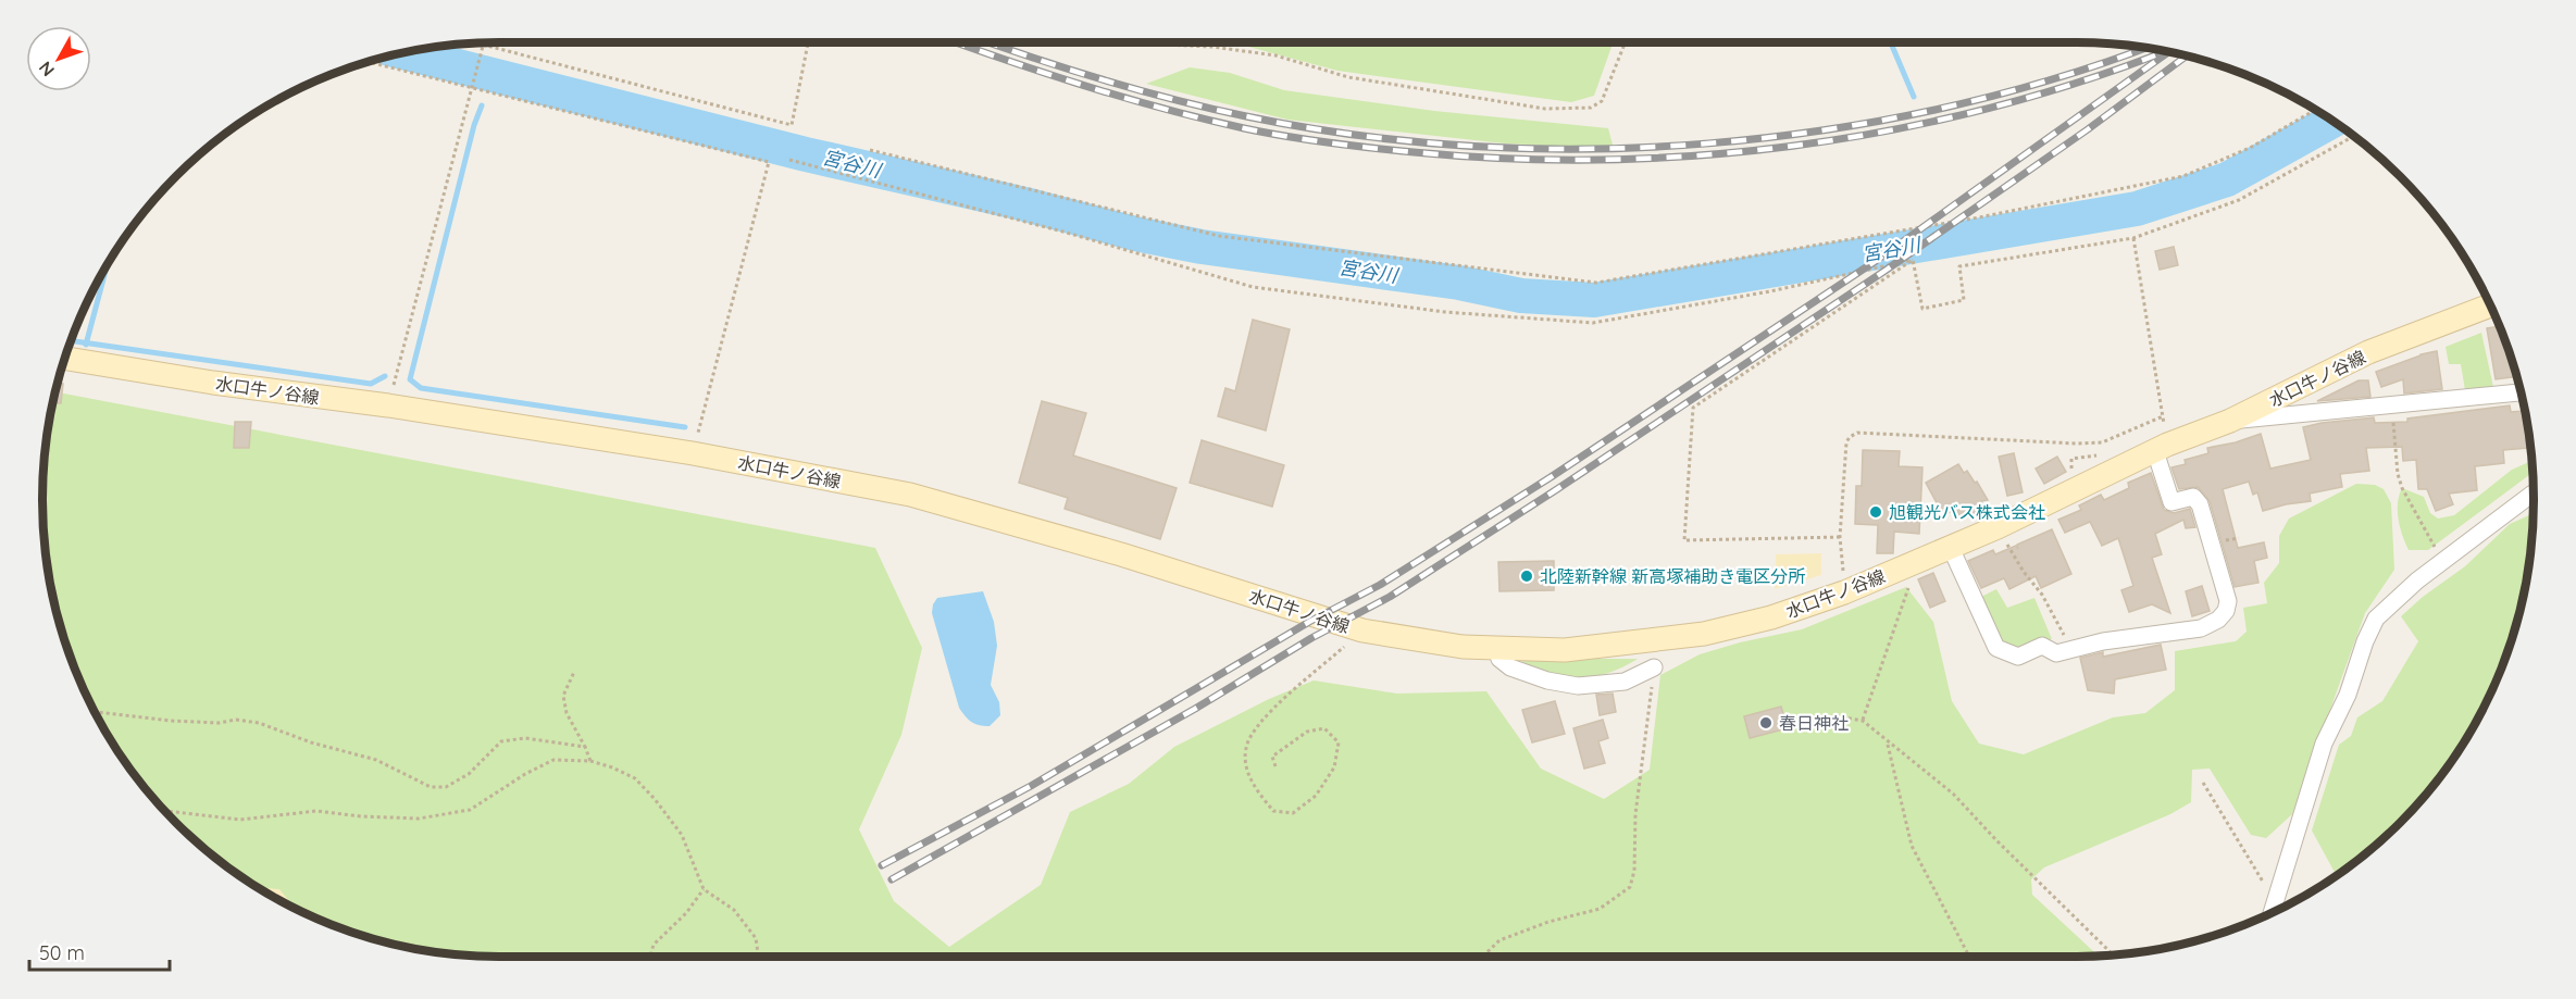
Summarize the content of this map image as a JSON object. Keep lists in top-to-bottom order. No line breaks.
{"streets":{"main road":["水口牛ノ谷線"]},"water":["宮谷川"],"places":["旭観光バス株式会社","北陸新幹線 新高塚補助き電区分所","春日神社"],"scale_bar":"50 m","north":"bottom left"}
